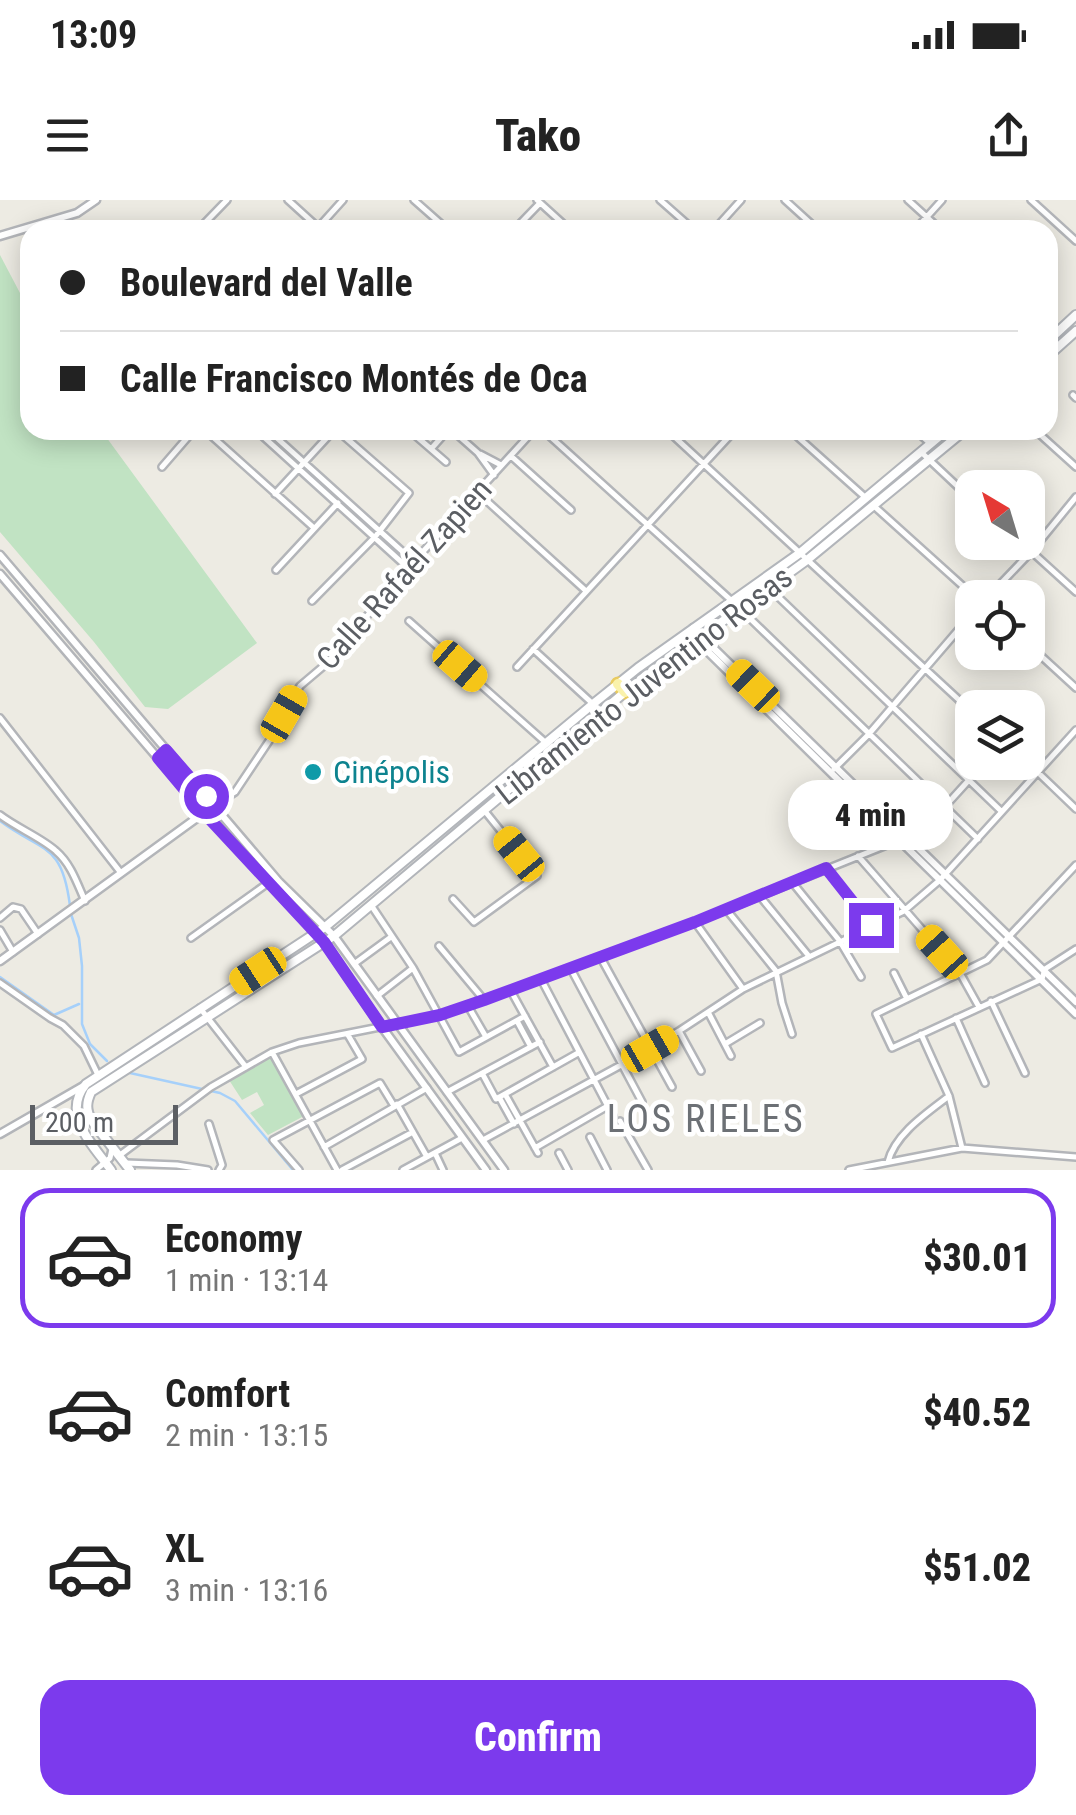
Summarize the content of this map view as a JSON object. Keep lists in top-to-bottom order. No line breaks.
{"streets":{"main road":["Libramiento Juventino Rosas"],"street":["Calle Rafaél Zapien"]},"districts":["LOS RIELES"],"places":["Cinépolis"],"scale_bar":"200 m","north":"top left","page":{"status":"13:09","header":"Tako","banner":["Boulevard del Valle","Calle Francisco Montés de Oca"],"bubble":"4 min","scale":"200 m","list":[{"name":"Economy","note":"1 min · 13:14","value":"$30.01"},{"name":"Comfort","note":"2 min · 13:15","value":"$40.52"},{"name":"XL","note":"3 min · 13:16","value":"$51.02"}],"buttons":"Confirm"}}
